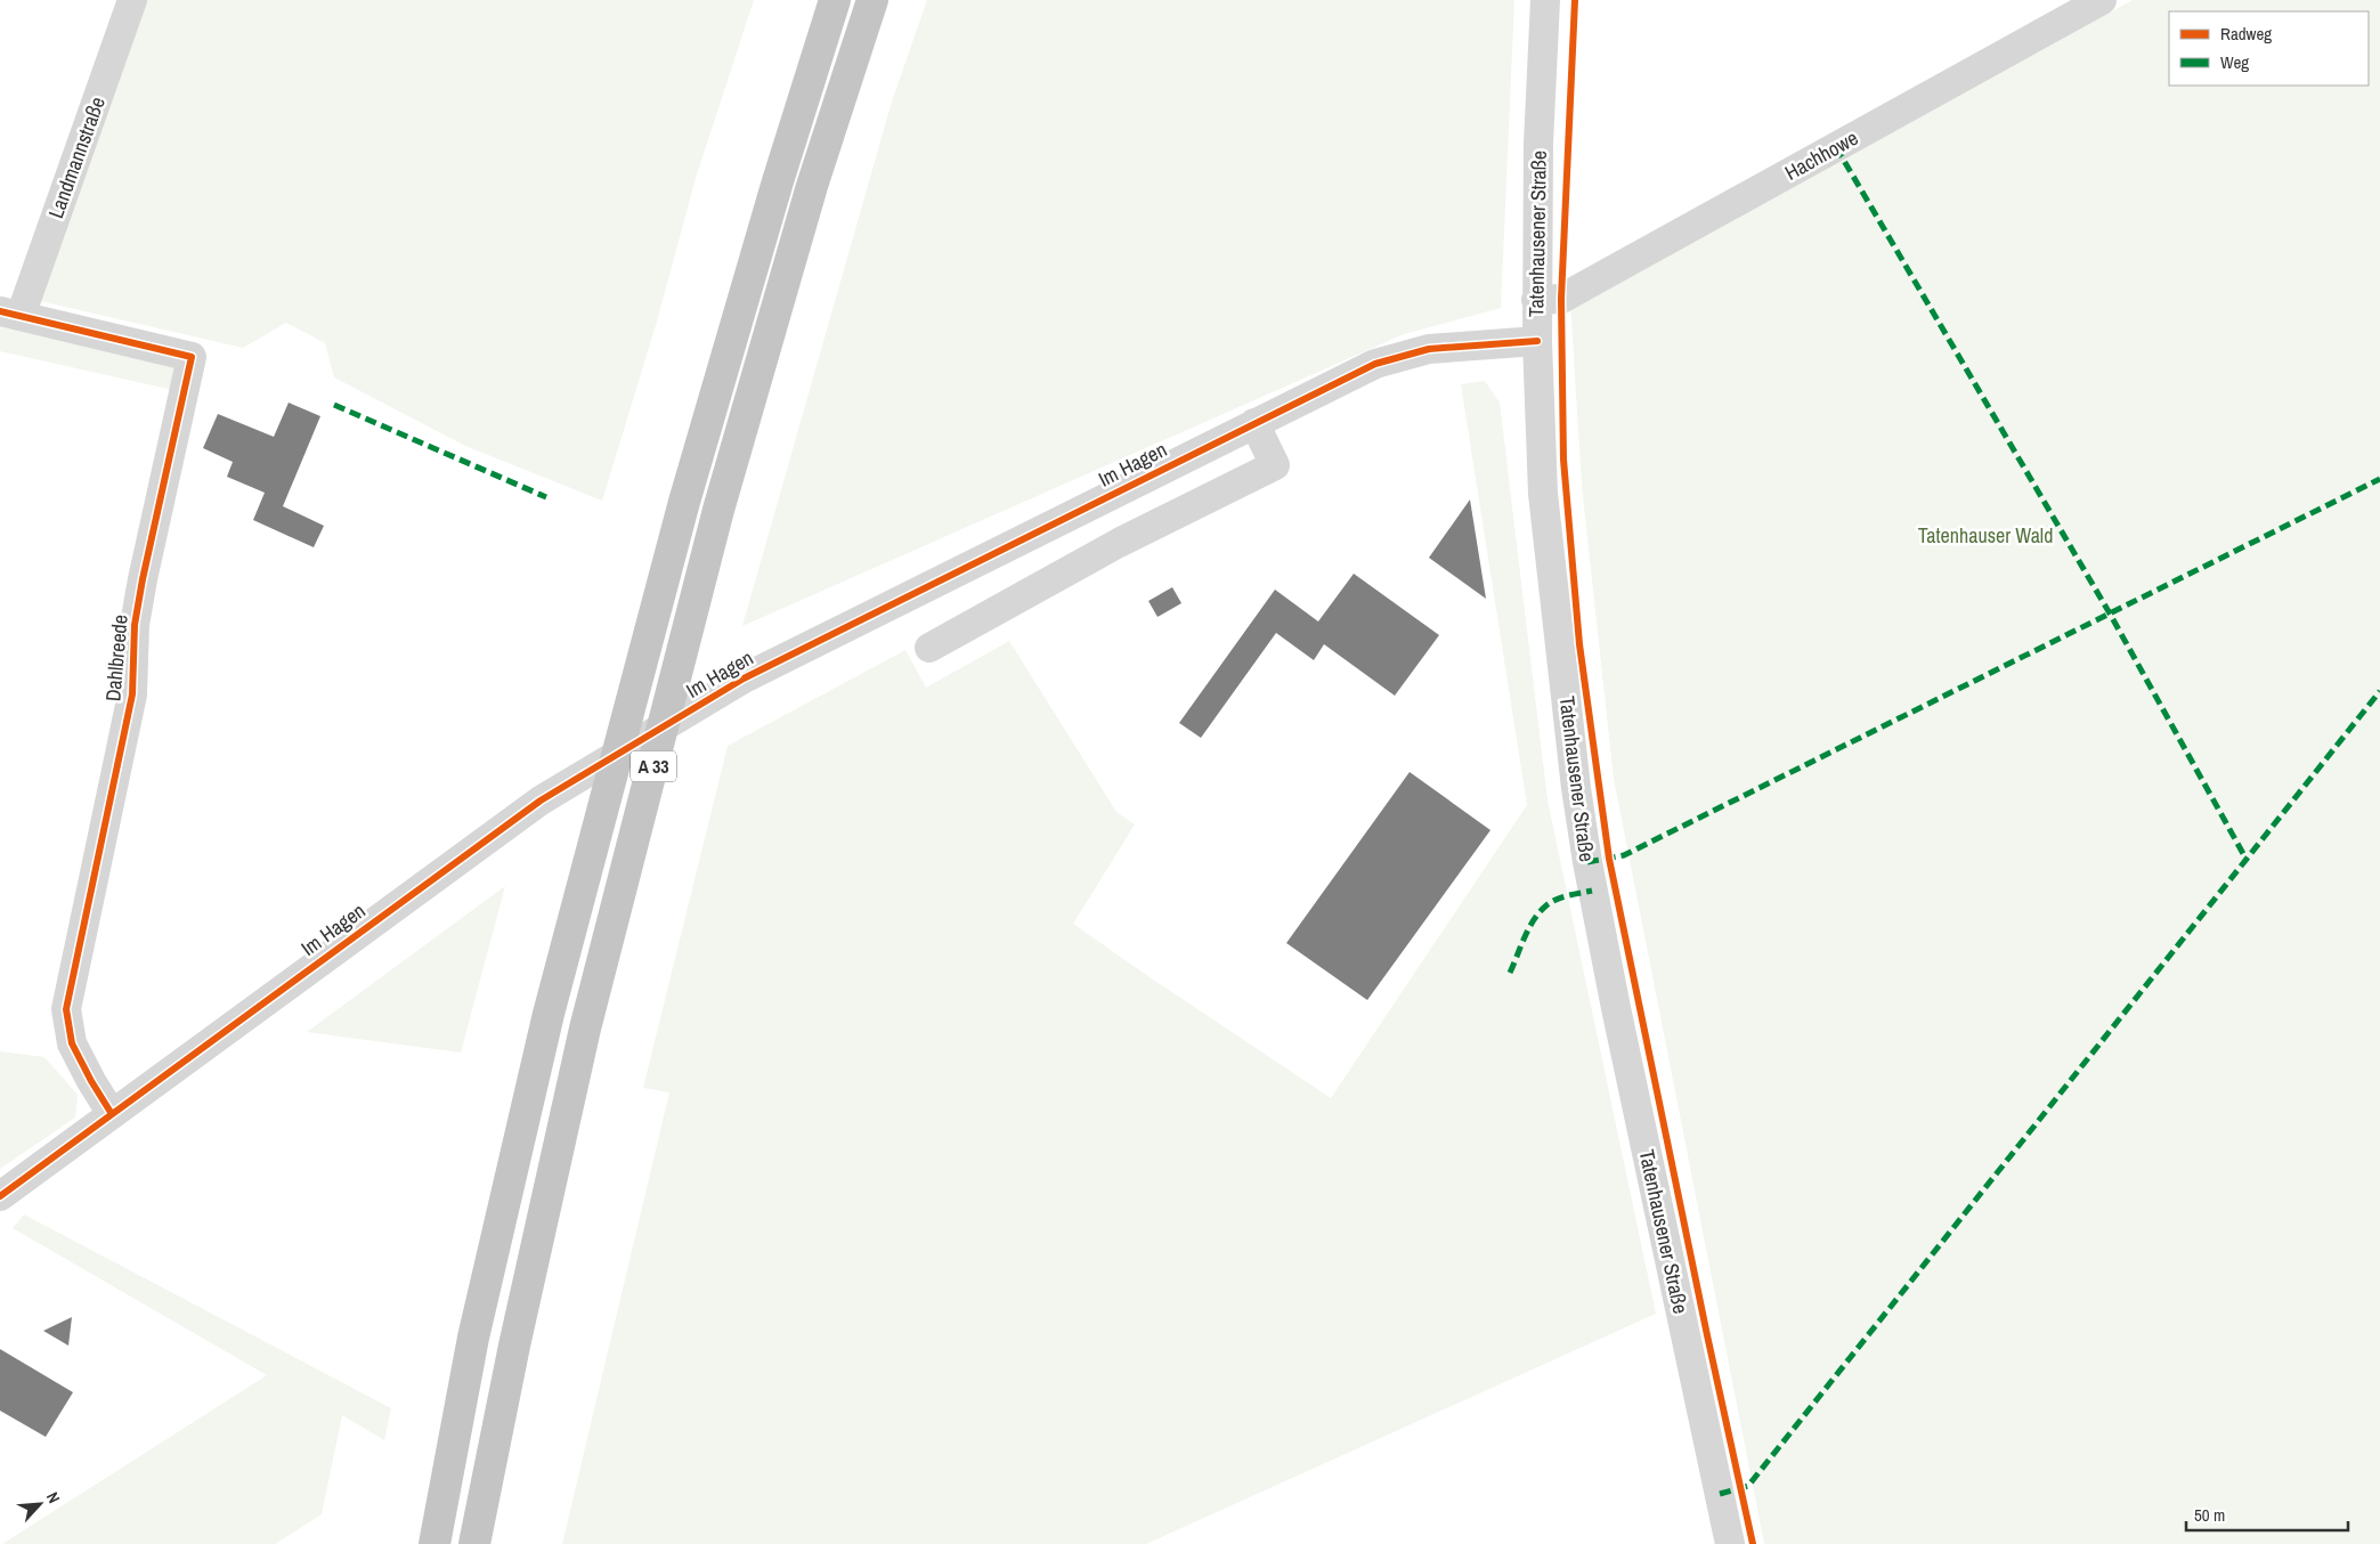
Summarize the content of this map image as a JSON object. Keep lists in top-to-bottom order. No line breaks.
{"streets":{"highway":["A 33"],"street":["Hachhowe","Landmannstraße","Tatenhausener Straße","Im Hagen","Dahlbreede"]},"crossings":[["Hachhowe","Tatenhausener Straße"],["Landmannstraße","Dahlbreede"],["Tatenhausener Straße","Im Hagen"],["Im Hagen","Dahlbreede"]],"parks":["Tatenhauser Wald"],"legend":["Radweg","Weg"],"scale_bar":"50 m","north":"top right"}
